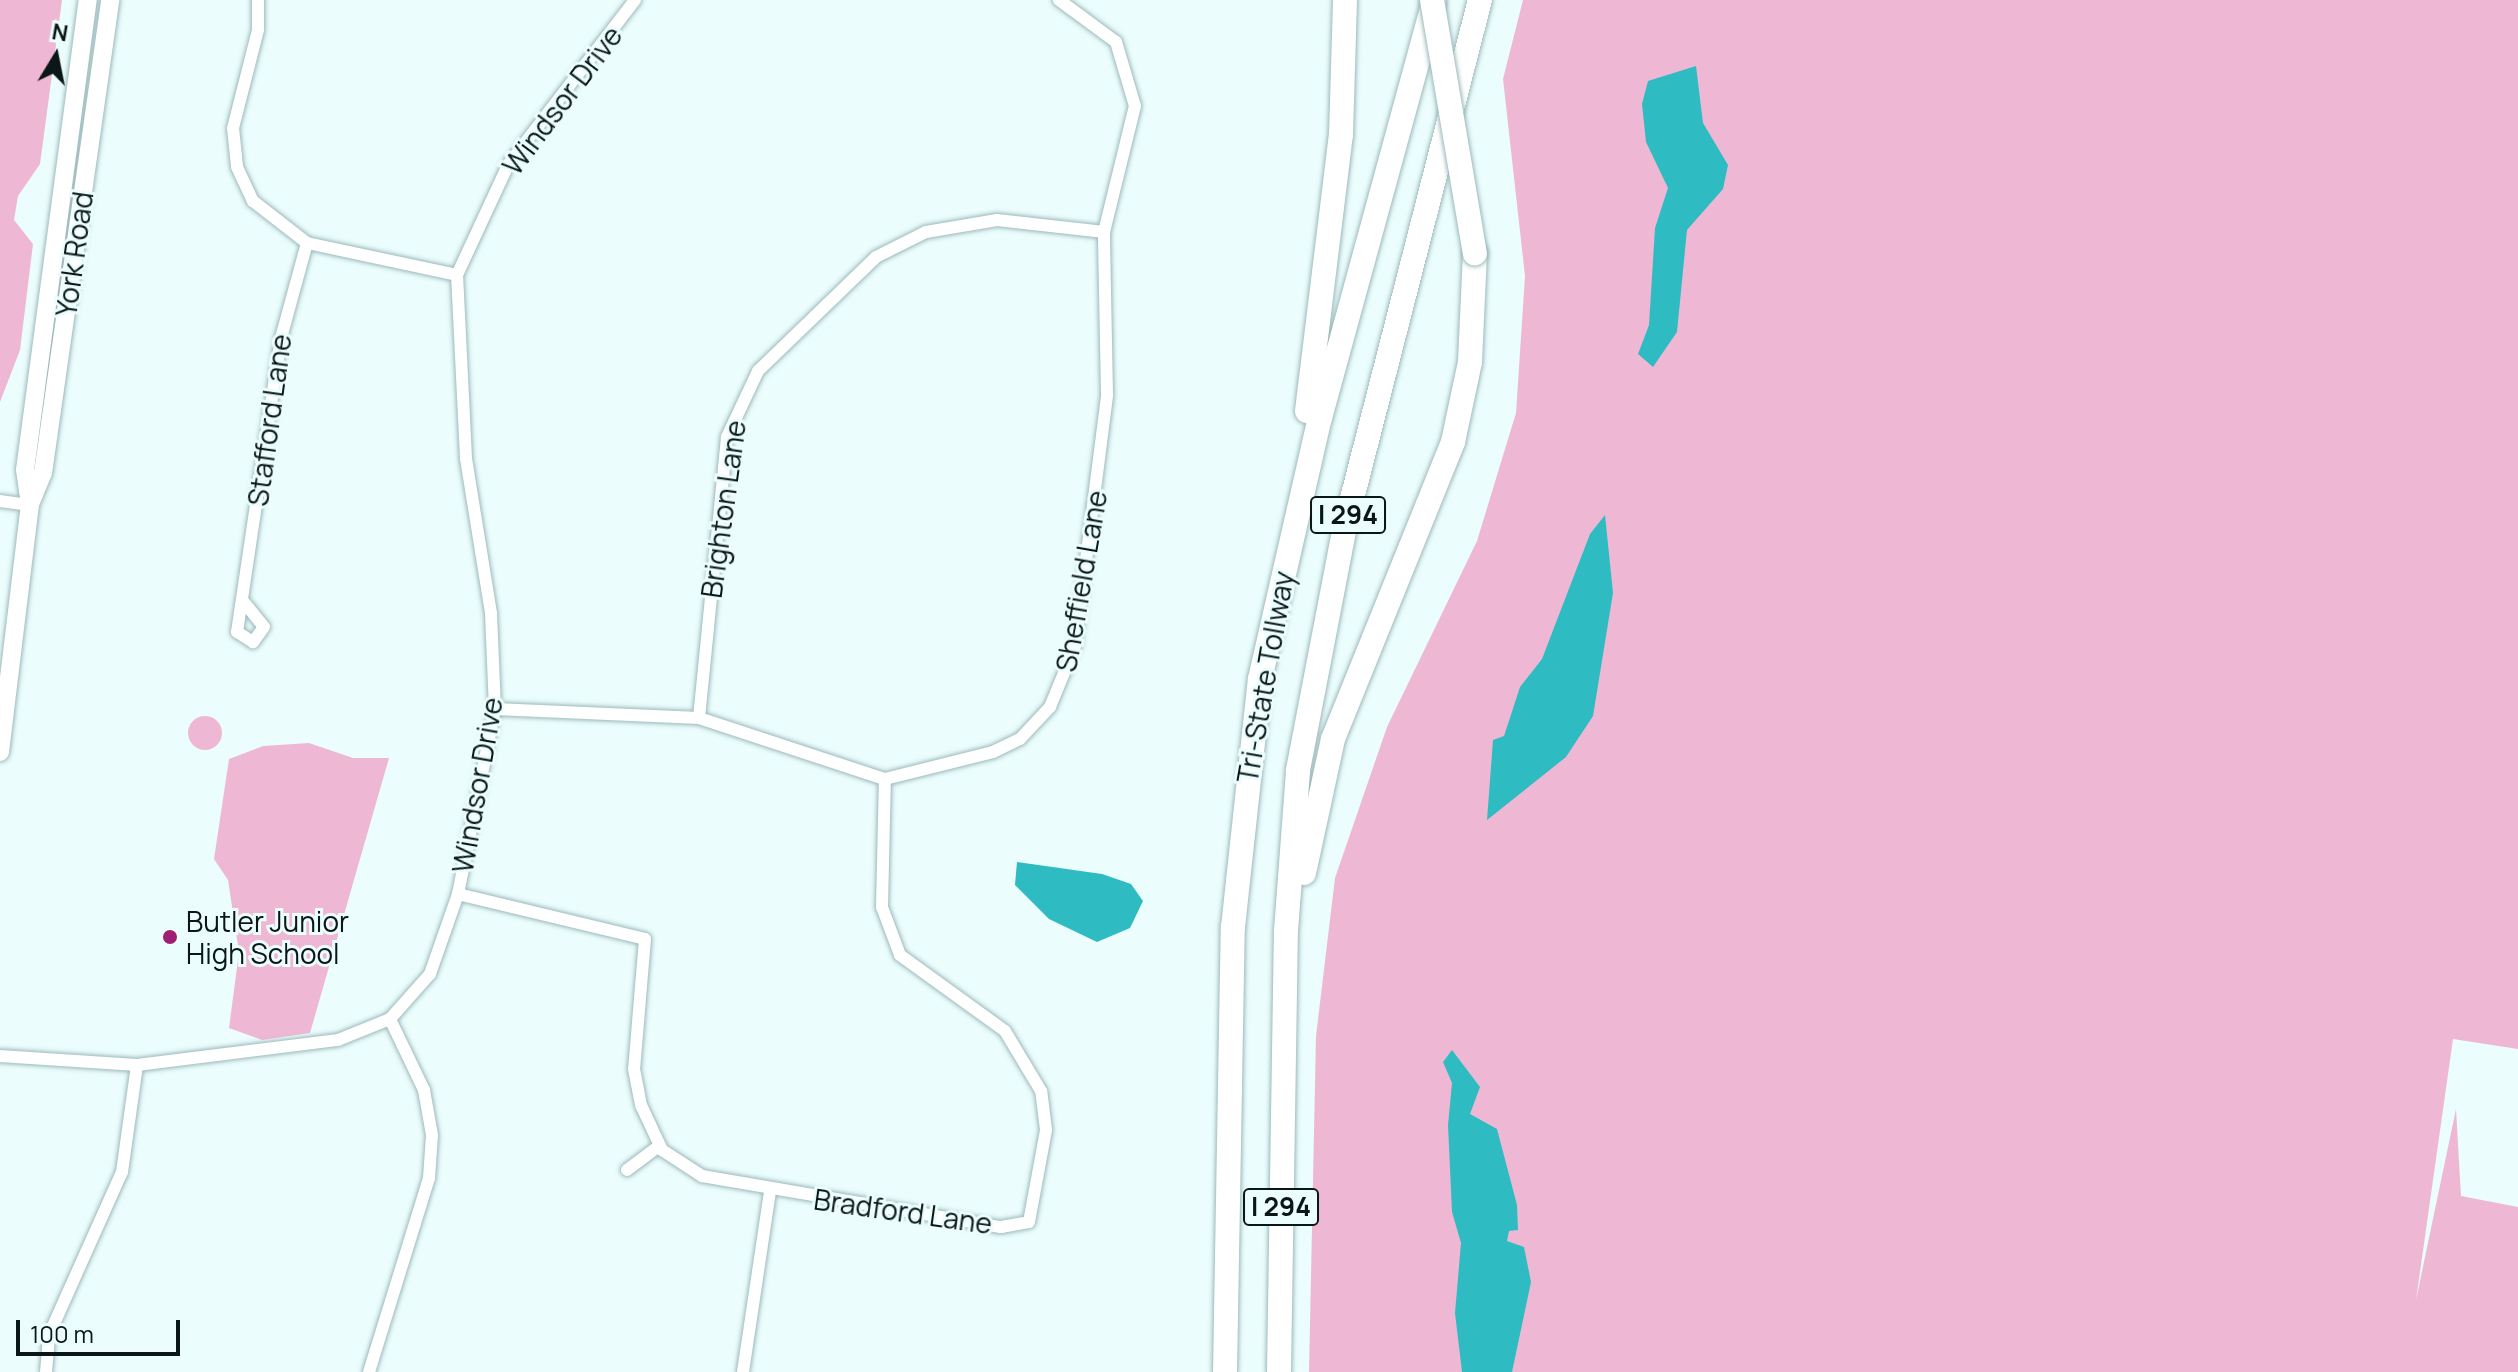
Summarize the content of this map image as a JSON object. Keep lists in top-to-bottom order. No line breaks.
{"streets":{"highway":["I 294","Tri-State Tollway"],"main road":["York Road"],"street":["Windsor Drive","Stafford Lane","Brighton Lane","Sheffield Lane","Bradford Lane"]},"crossings":[["Brighton Lane","Sheffield Lane"],["Sheffield Lane","Bradford Lane"]],"places":["Butler Junior High School"],"scale_bar":"100 m","north":"top"}
